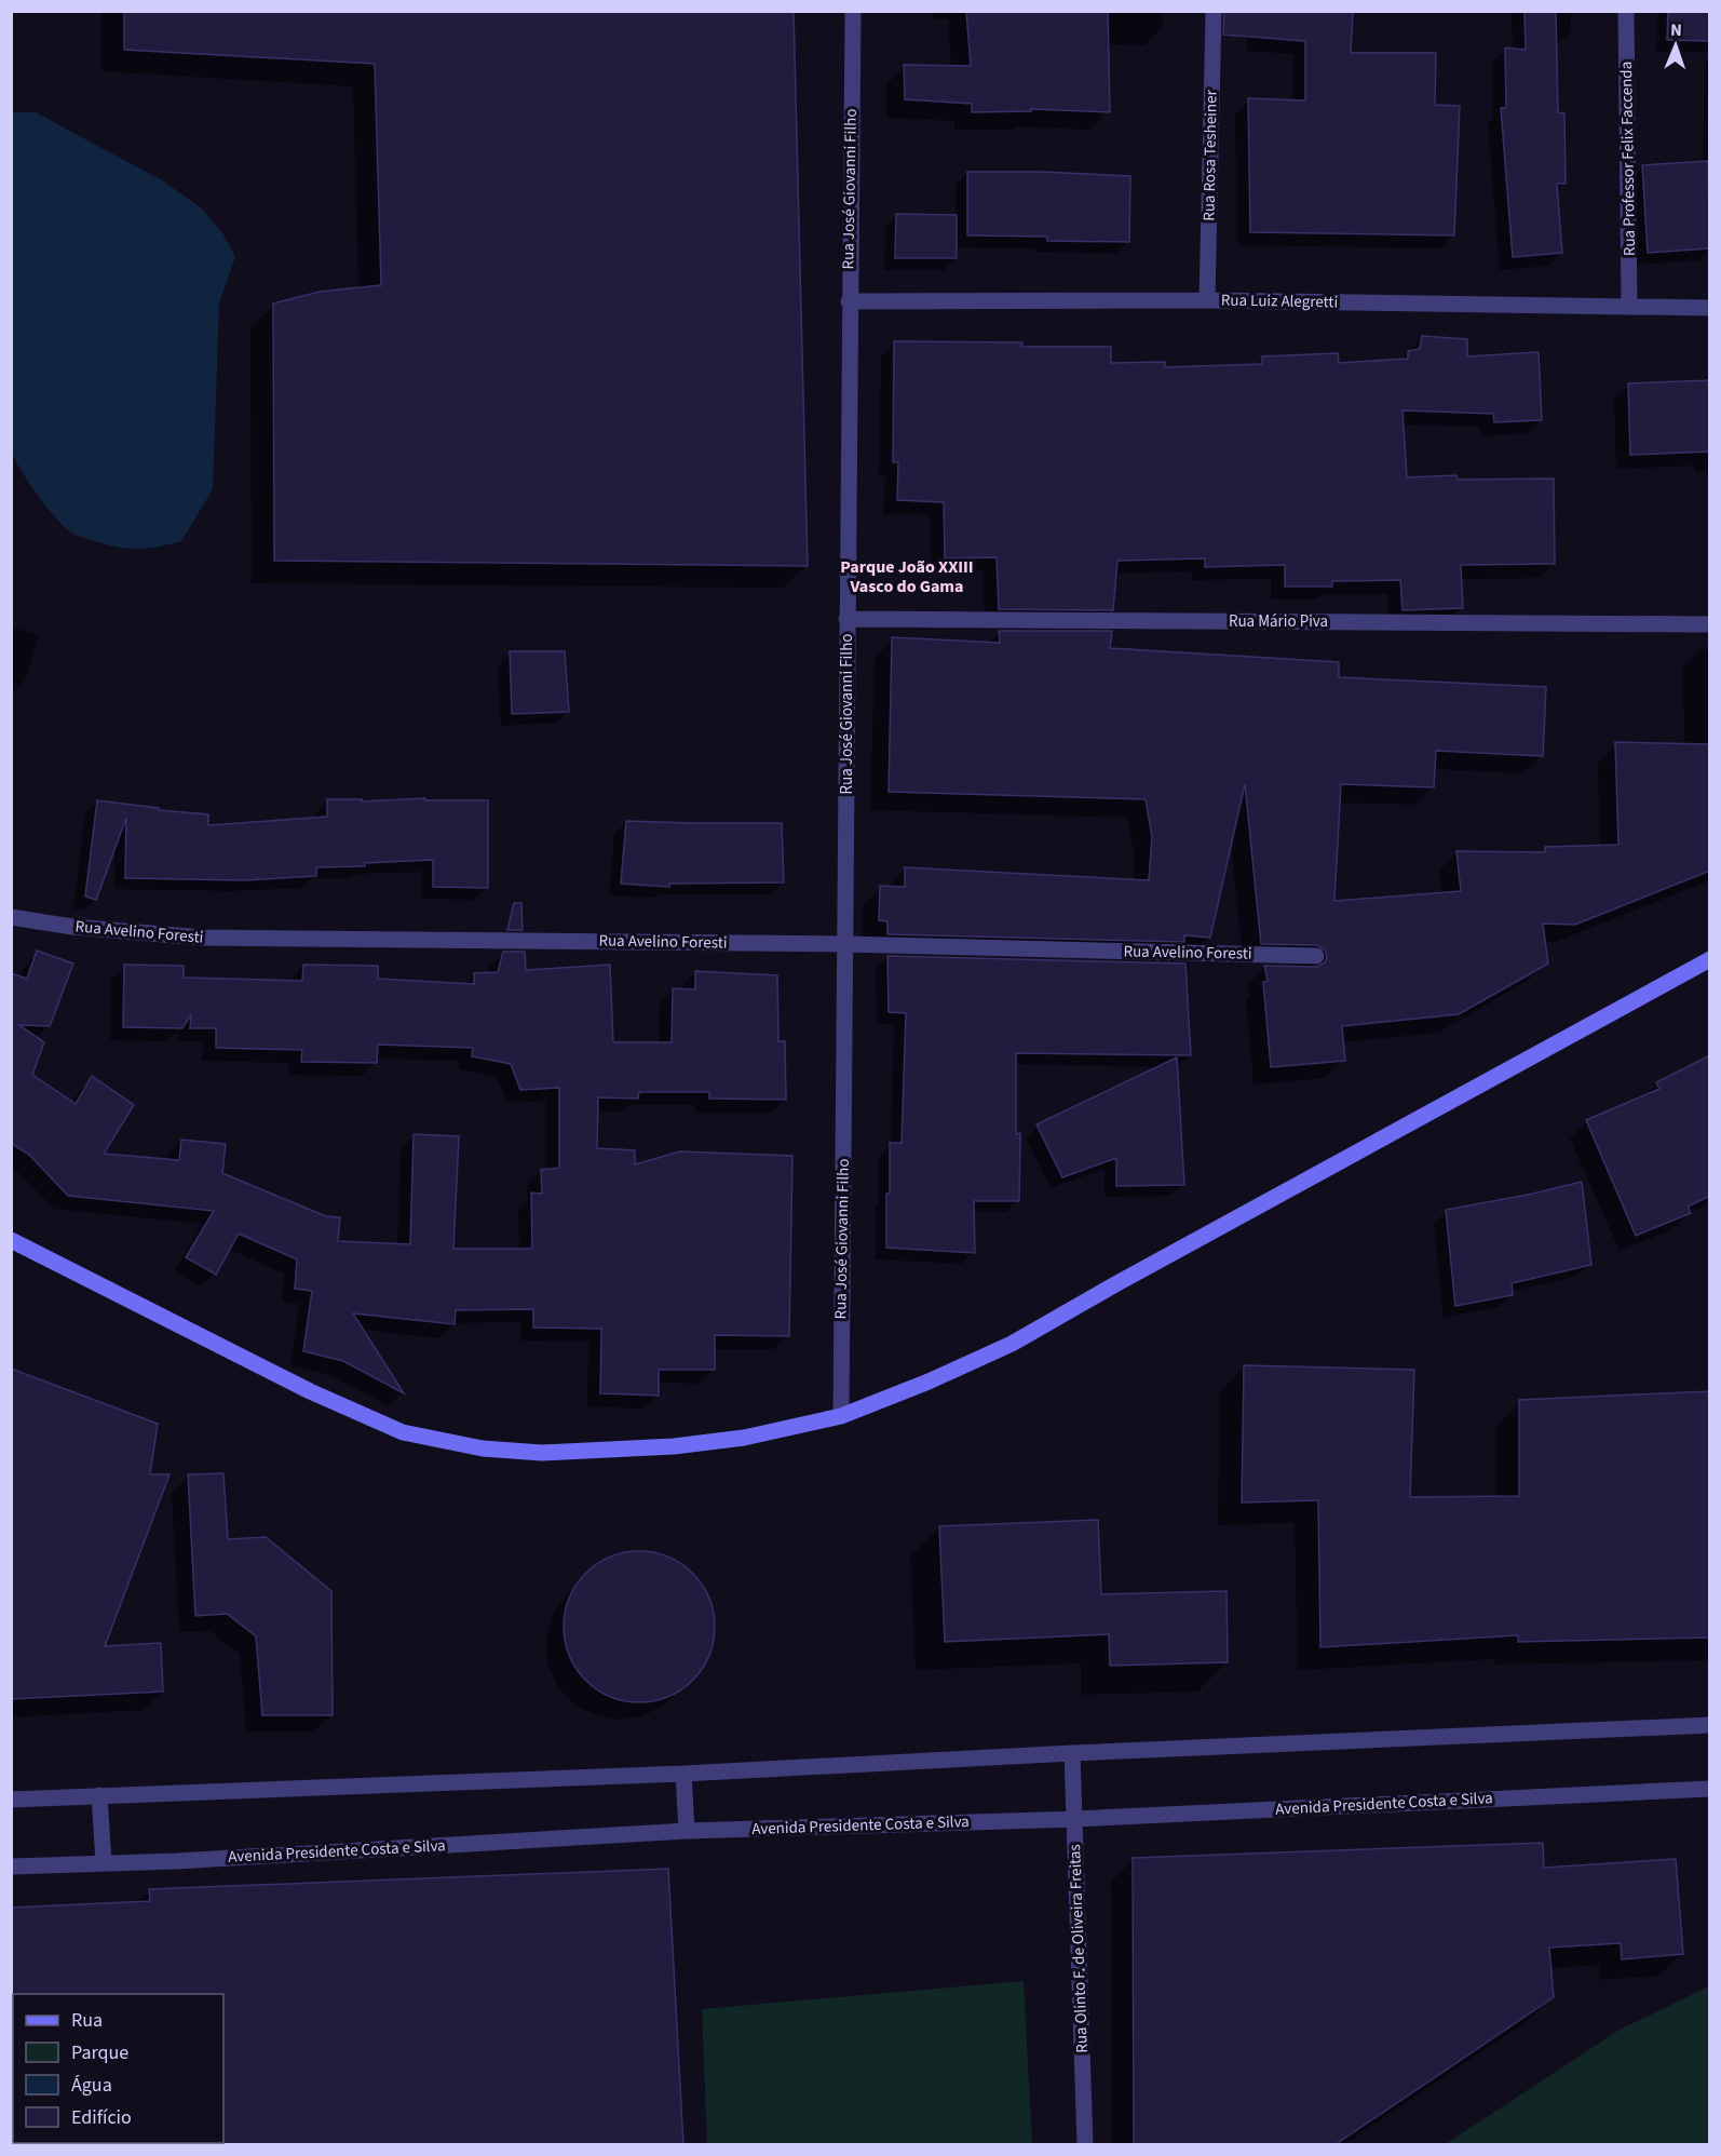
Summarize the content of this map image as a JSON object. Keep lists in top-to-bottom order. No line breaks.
{"streets":{"street":["Rua Rosa Tesheiner","Rua Professor Felix Faccenda","Rua José Giovanni Filho","Rua Luiz Alegretti","Rua Mário Piva","Rua Avelino Foresti","Avenida Presidente Costa e Silva","Rua Olinto F. de Oliveira Freitas"]},"crossings":[["Rua Rosa Tesheiner","Rua Luiz Alegretti"],["Rua Professor Felix Faccenda","Rua Luiz Alegretti"],["Rua José Giovanni Filho","Rua Luiz Alegretti"],["Rua José Giovanni Filho","Rua Mário Piva"],["Rua José Giovanni Filho","Rua Avelino Foresti"],["Avenida Presidente Costa e Silva","Rua Olinto F. de Oliveira Freitas"]],"districts":["Parque João XXIII Vasco do Gama"],"legend":["Rua","Parque","Água","Edifício"],"north":"top"}
